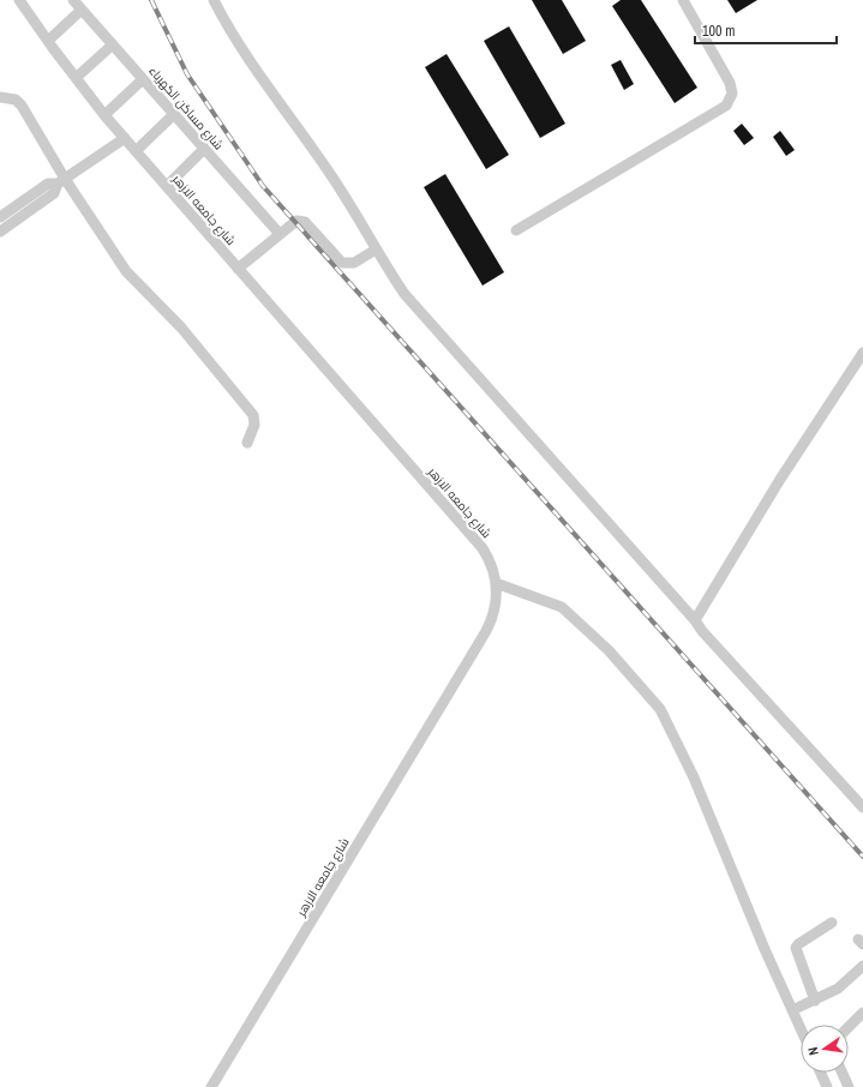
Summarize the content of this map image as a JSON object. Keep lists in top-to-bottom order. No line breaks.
{"streets":{"street":["شارع مساكن الكهرباء","شارع جامعه الازهر"]},"scale_bar":"100 m","north":"left"}
